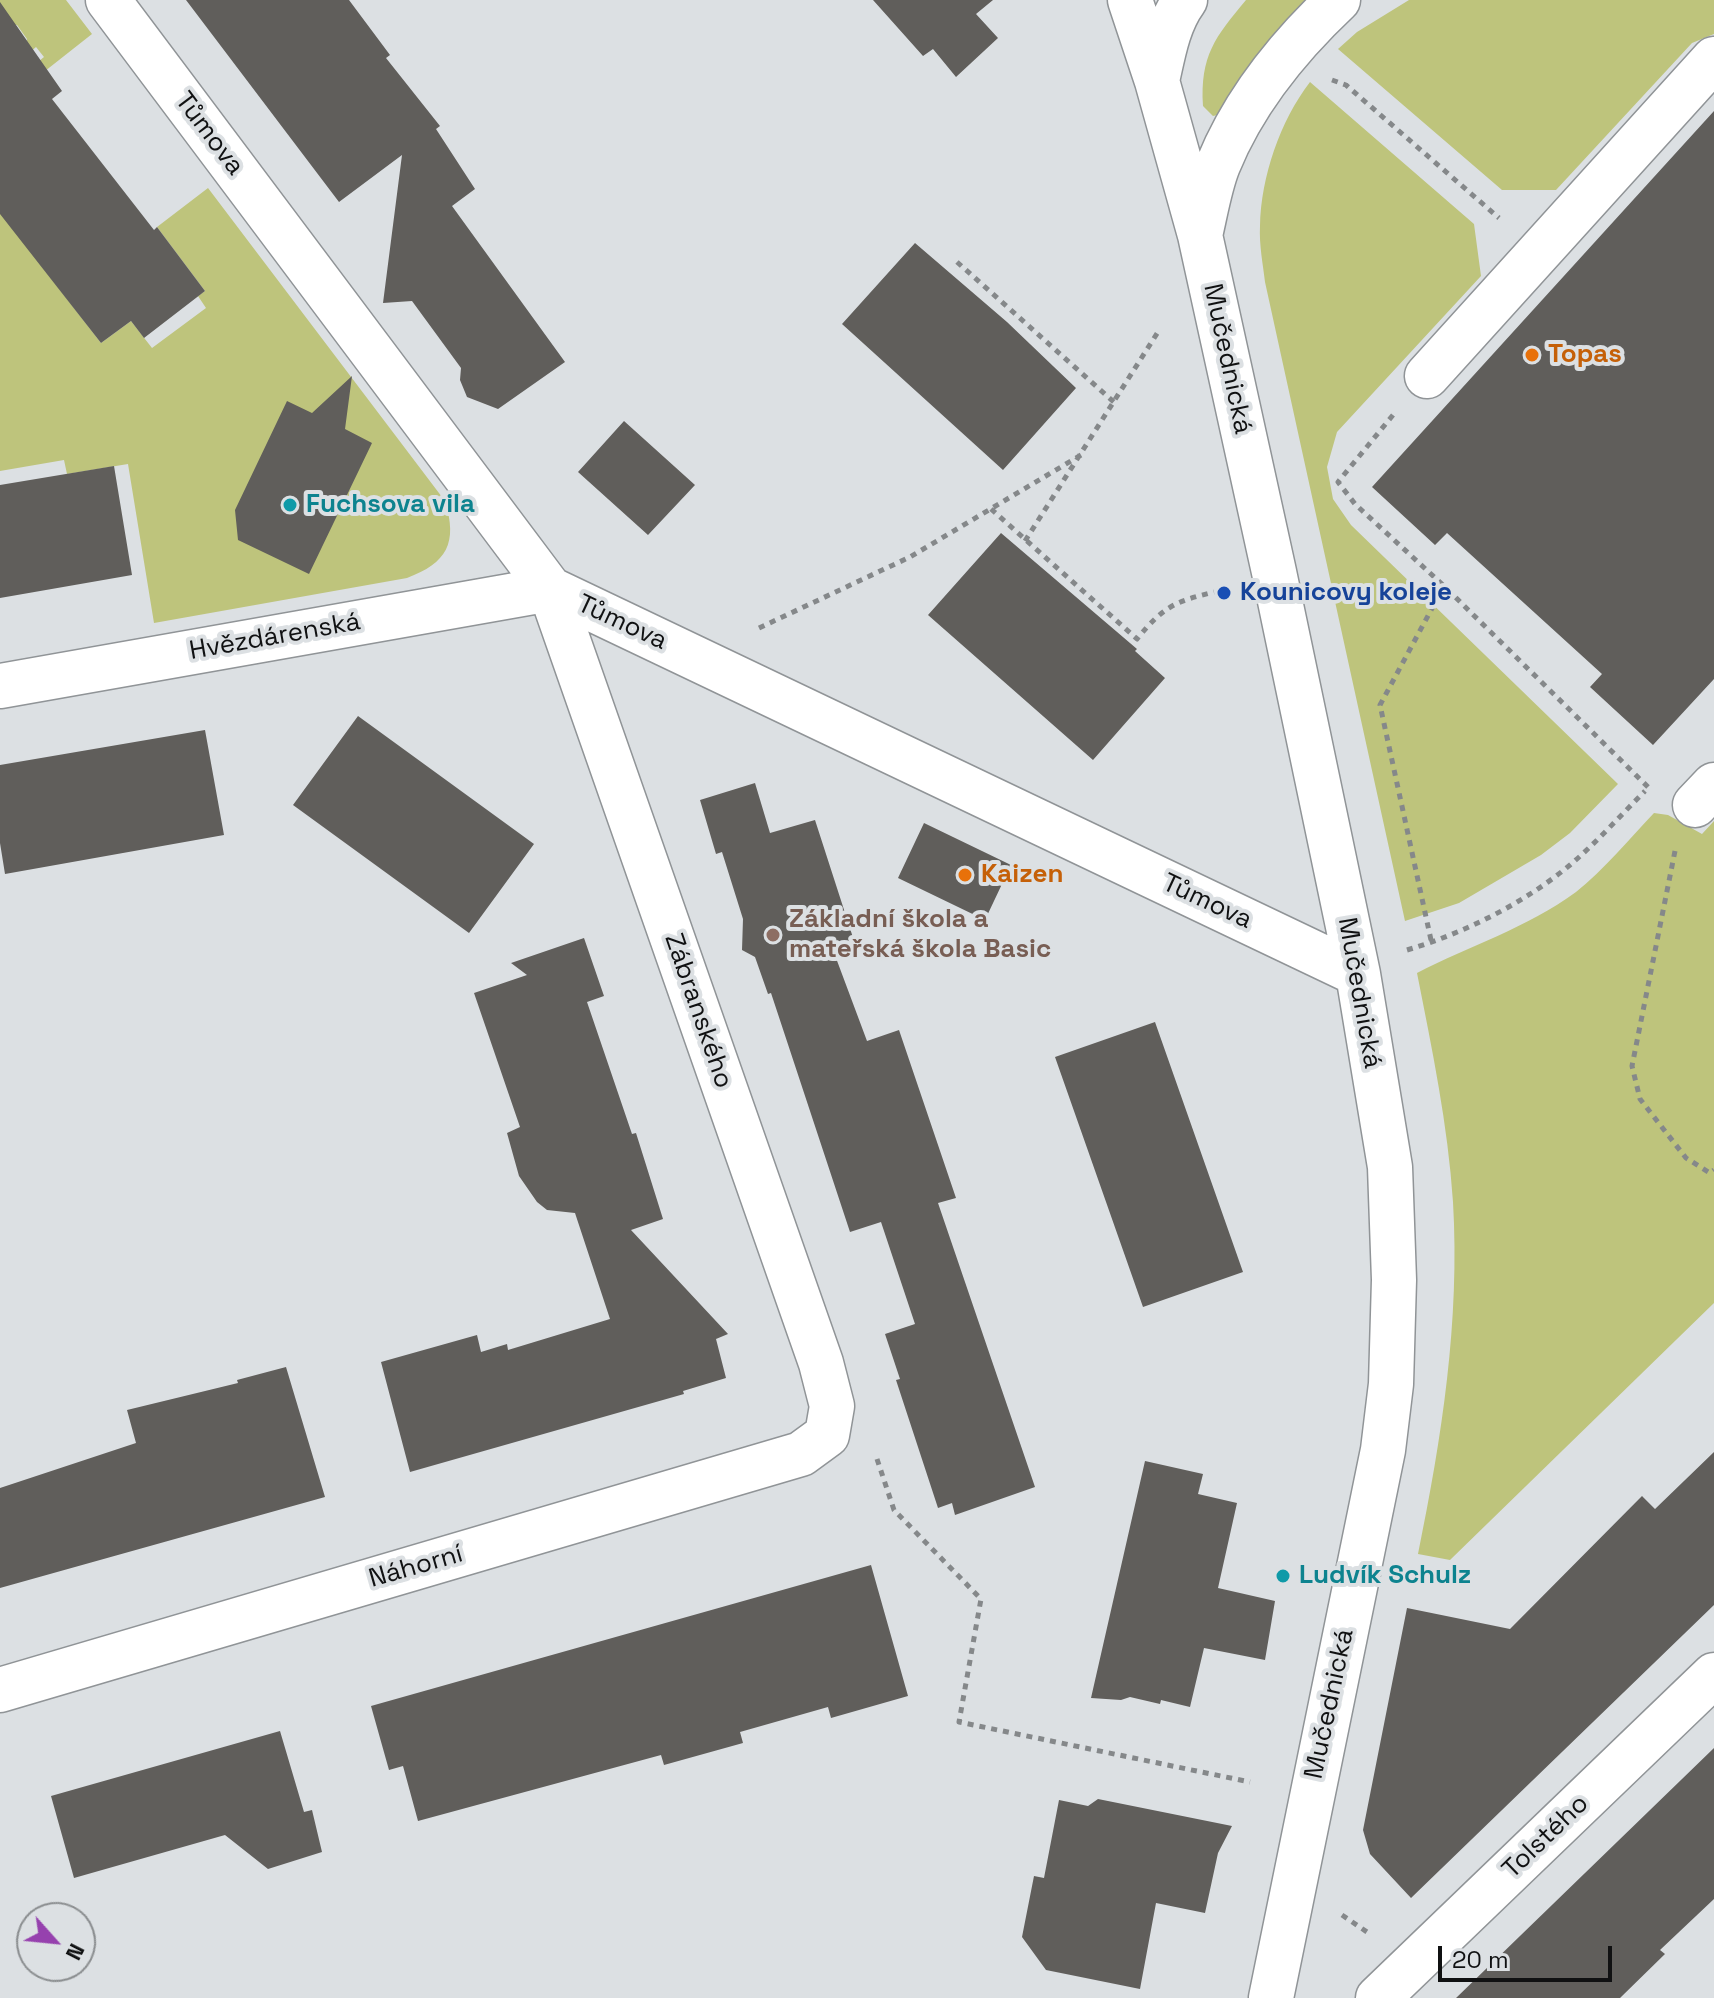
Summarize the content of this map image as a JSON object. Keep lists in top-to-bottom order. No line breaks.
{"streets":{"street":["Tůmova","Mučednická","Hvězdárenská","Zábranského","Náhorní","Tolstého"]},"crossings":[["Tůmova","Mučednická"],["Tůmova","Hvězdárenská"],["Tůmova","Zábranského"],["Hvězdárenská","Zábranského"],["Zábranského","Náhorní"]],"places":["Topas","Fuchsova vila","Kounicovy koleje","Kaizen","Základní škola a mateřská škola Basic","Ludvík Schulz"],"scale_bar":"20 m","north":"bottom right"}
